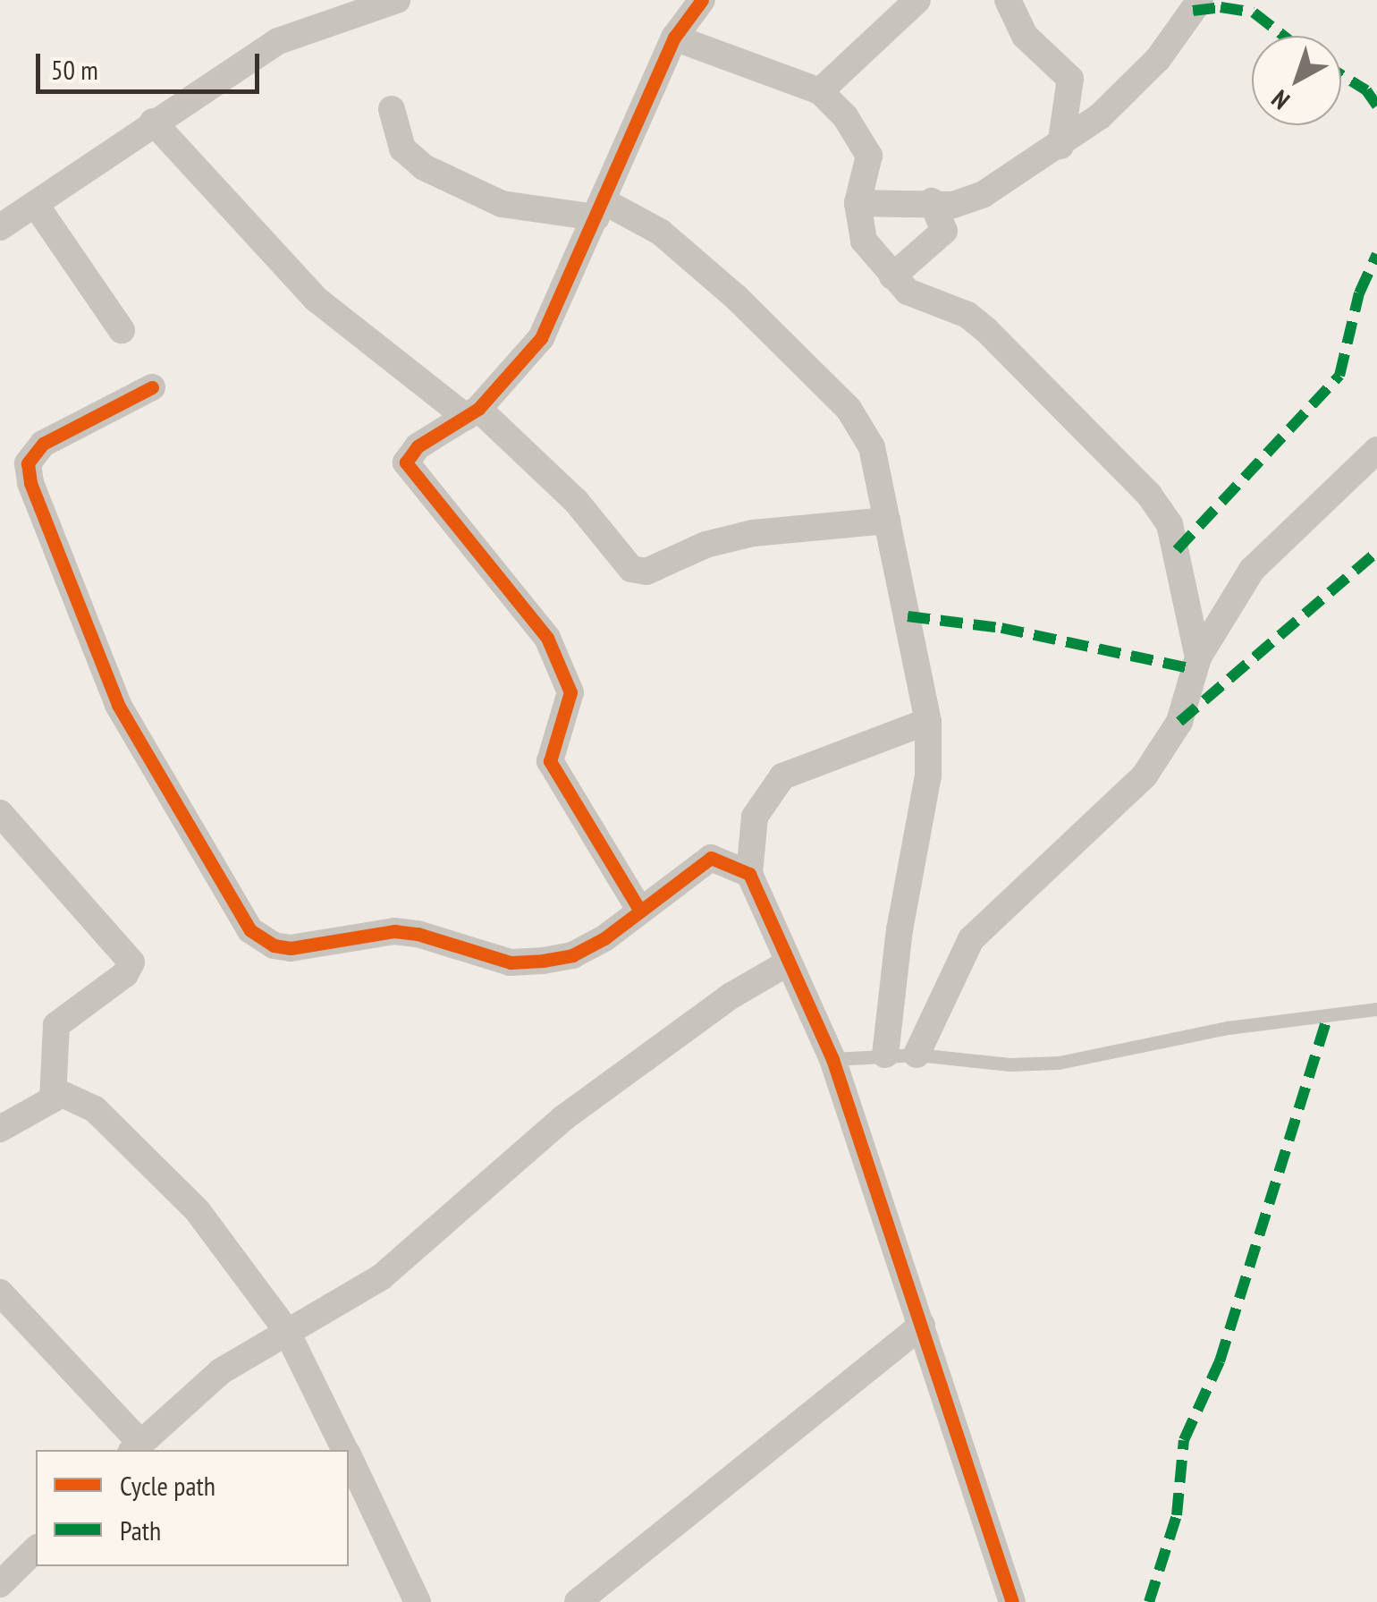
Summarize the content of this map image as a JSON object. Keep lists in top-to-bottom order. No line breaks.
{"legend":["Cycle path","Path"],"scale_bar":"50 m","north":"bottom left"}
